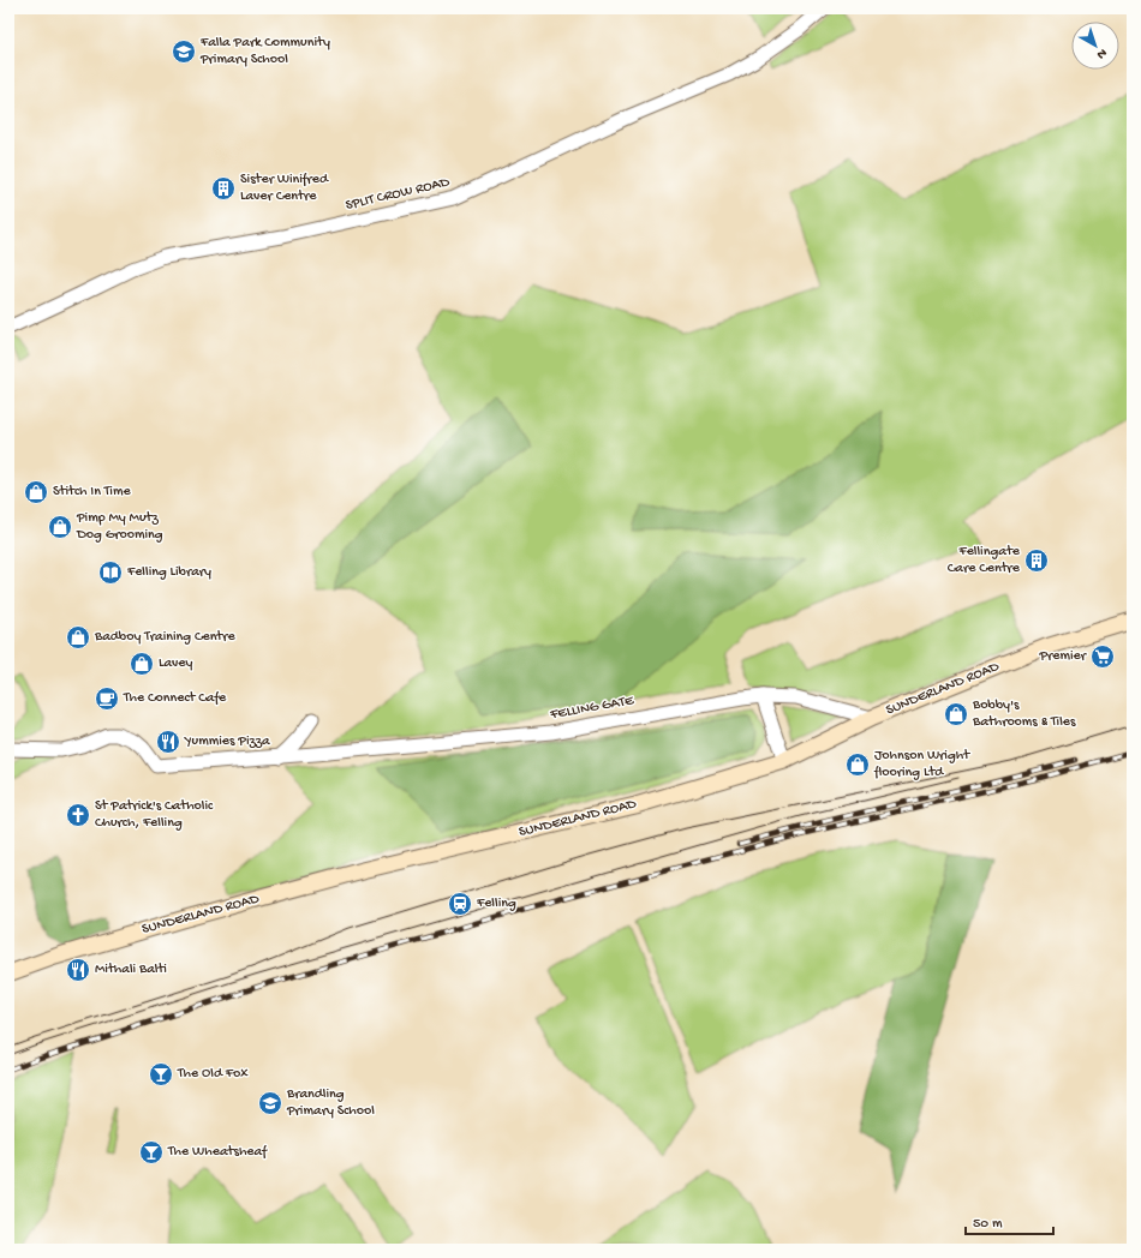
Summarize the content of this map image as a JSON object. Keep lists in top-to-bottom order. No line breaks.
{"streets":{"main road":["SUNDERLAND ROAD"],"street":["SPLIT CROW ROAD","FELLING GATE"]},"crossings":[["SUNDERLAND ROAD","FELLING GATE"]],"places":{"school or university":["Falla Park Community Primary School","Brandling Primary School"],"building":["Sister Winifred Laver Centre","Fellingate Care Centre"],"shop":["Stitch In Time","Pimp My Mutz Dog Grooming","Badboy Training Centre","Lavey","Bobby's Bathrooms & Tiles","Johnson Wright flooring Ltd"],"library":["Felling Library"],"supermarket":["Premier"],"cafe":["The Connect Cafe"],"restaurant":["Yummies Pizza","Mithali Balti"],"church":["St Patrick's Catholic Church, Felling"],"station":["Felling"],"bar":["The Old Fox","The Wheatsheaf"]},"scale_bar":"50 m","north":"bottom right"}
